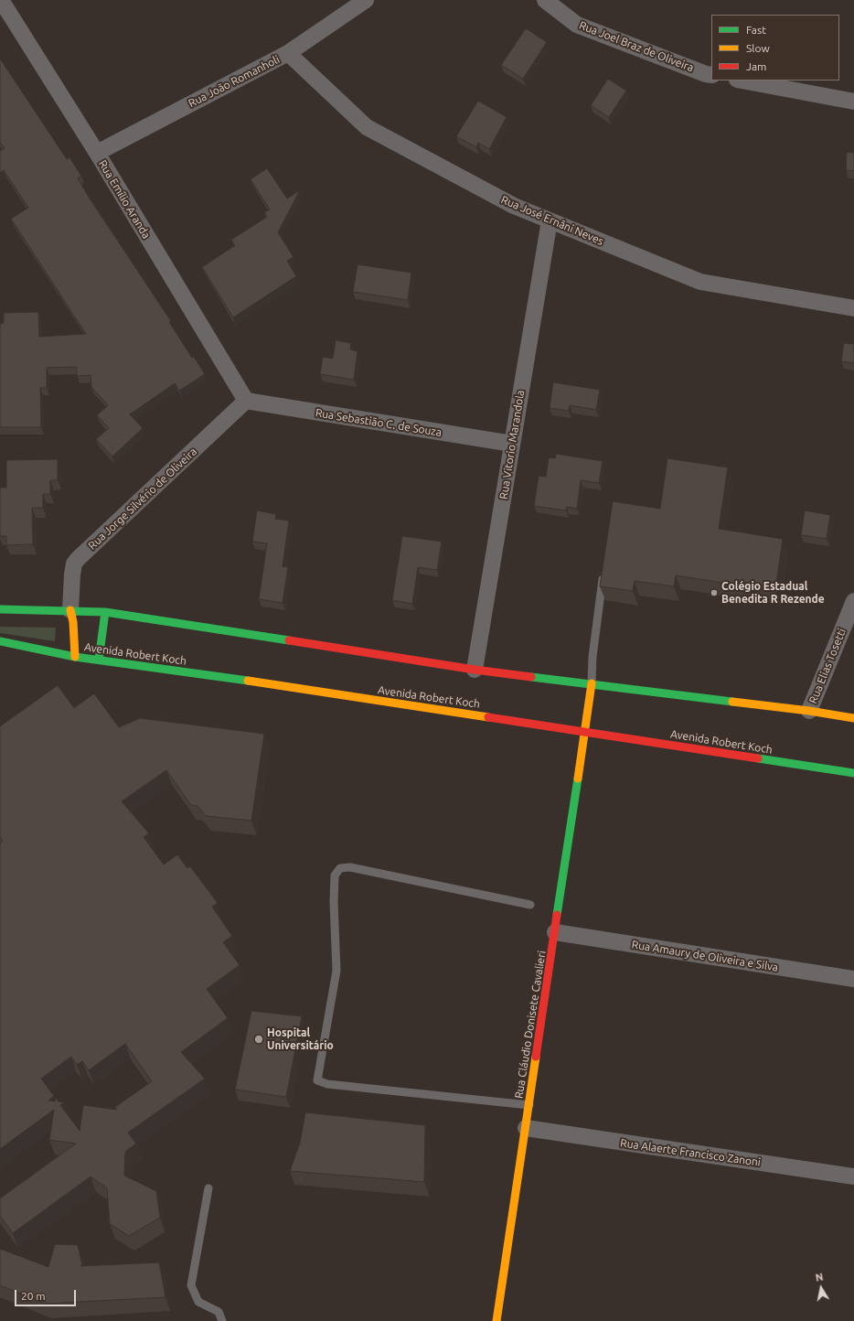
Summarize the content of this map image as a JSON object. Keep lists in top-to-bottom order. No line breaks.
{"streets":{"main road":["Avenida Robert Koch","Rua Cláudio Donisete Cavalieri"],"street":["Rua Joel Braz de Oliveira","Rua João Romanholi","Rua Emílio Aranda","Rua José Ernâni Neves","Rua Sebastião C. de Souza","Rua Vitorio Marandola","Rua Jorge Silvério de Oliveira","Rua Elias Tosetti","Rua Amaury de Oliveira e Silva","Rua Alaerte Francisco Zanoni"]},"crossings":[["Rua João Romanholi","Rua Emílio Aranda"],["Rua João Romanholi","Rua José Ernâni Neves"],["Rua Emílio Aranda","Rua Sebastião C. de Souza"],["Rua Emílio Aranda","Rua Jorge Silvério de Oliveira"],["Rua José Ernâni Neves","Rua Vitorio Marandola"],["Rua Sebastião C. de Souza","Rua Vitorio Marandola"],["Rua Sebastião C. de Souza","Rua Jorge Silvério de Oliveira"],["Avenida Robert Koch","Rua Cláudio Donisete Cavalieri"],["Rua Amaury de Oliveira e Silva","Rua Cláudio Donisete Cavalieri"],["Rua Cláudio Donisete Cavalieri","Rua Alaerte Francisco Zanoni"]],"places":["Colégio Estadual Benedita R Rezende","Hospital Universitário"],"legend":["Fast","Slow","Jam"],"scale_bar":"20 m","north":"top"}
